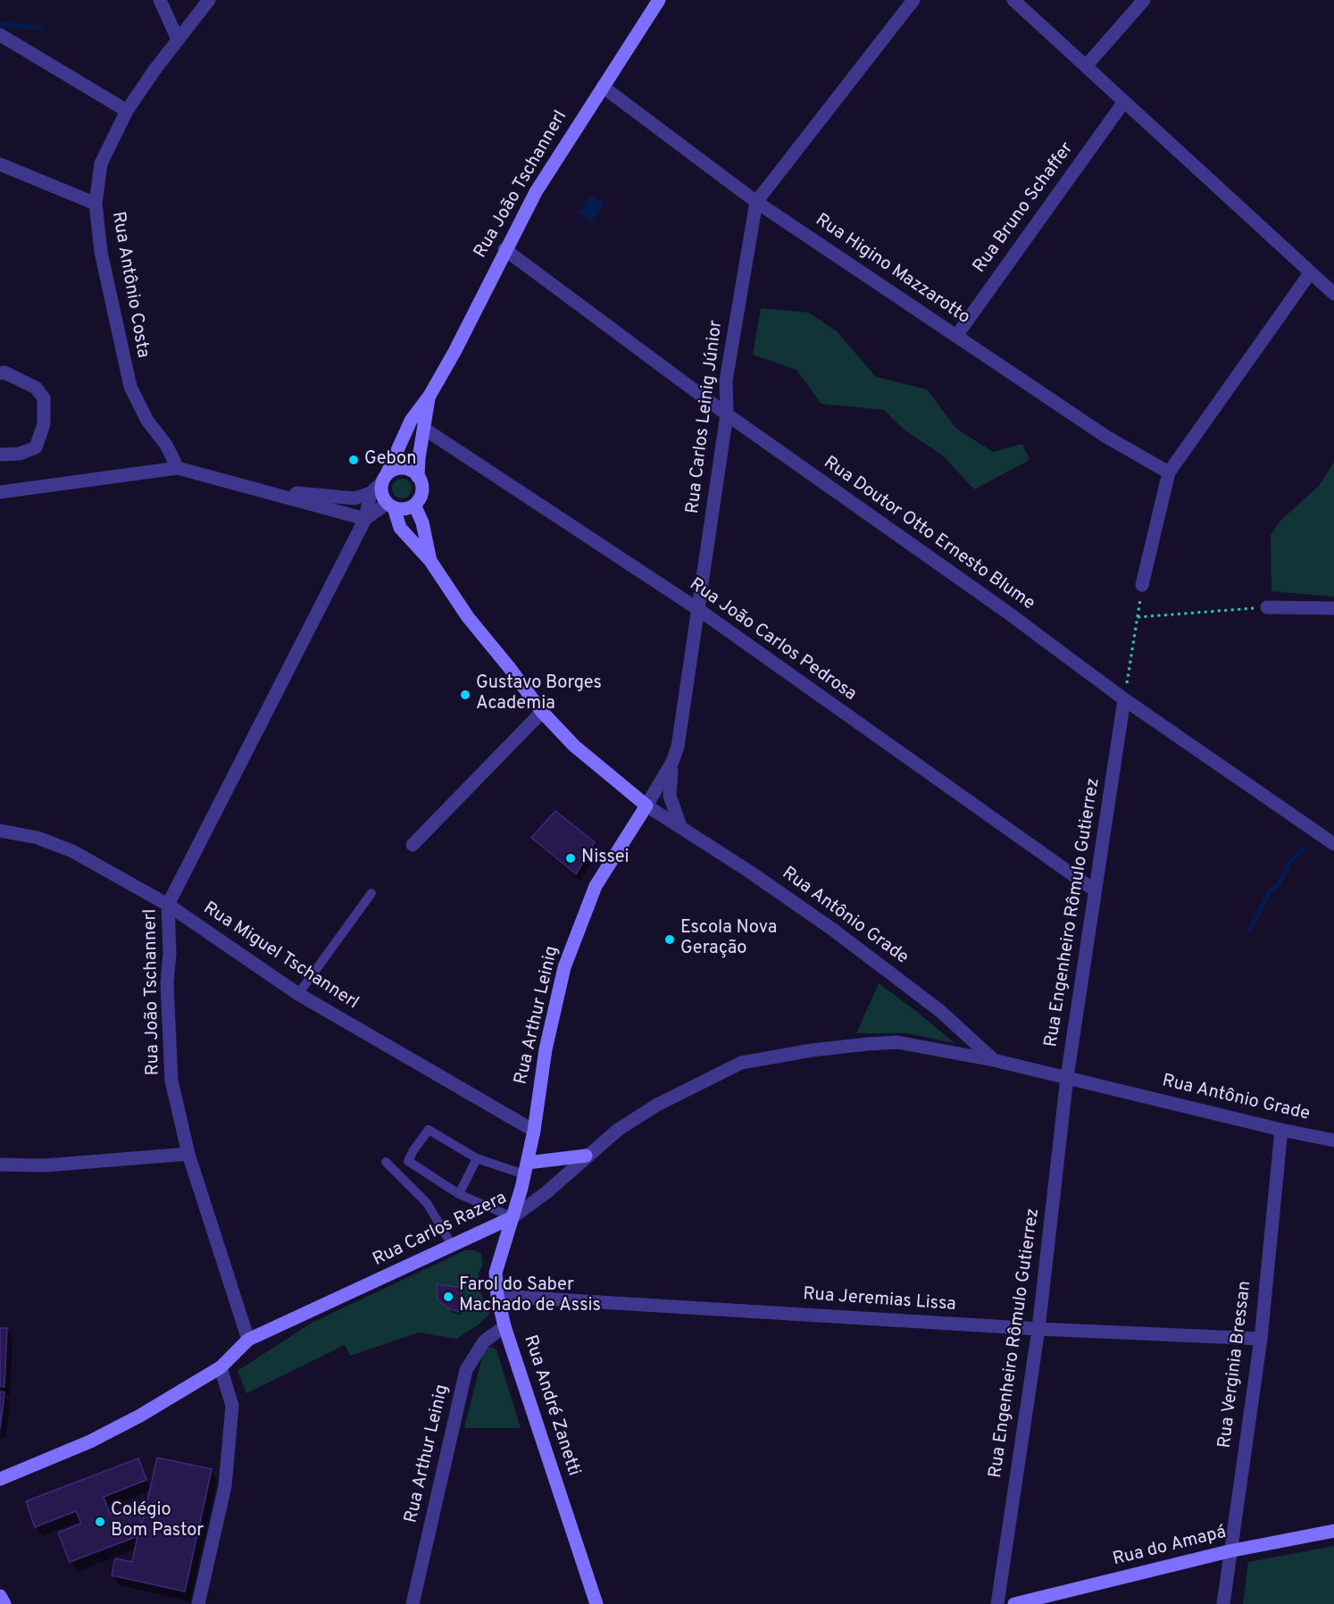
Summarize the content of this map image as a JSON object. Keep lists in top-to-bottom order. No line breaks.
{"streets":{"main road":["Rua João Tschannerl","Rua Antônio Grade","Rua Arthur Leinig","Rua Carlos Razera","Rua André Zanetti","Rua do Amapá"],"street":["Rua Bruno Schaffer","Rua Higino Mazzarotto","Rua Antônio Costa","Rua Carlos Leinig Júnior","Rua Doutor Otto Ernesto Blume","Rua João Carlos Pedrosa","Rua Engenheiro Rômulo Gutierrez","Rua Miguel Tschannerl","Rua Jeremias Lissa","Rua Verginia Bressan"]},"crossings":[["Rua João Tschannerl","Rua Higino Mazzarotto"],["Rua João Tschannerl","Rua Doutor Otto Ernesto Blume"],["Rua João Tschannerl","Rua João Carlos Pedrosa"],["Rua João Tschannerl","Rua Antônio Grade"],["Rua João Tschannerl","Rua Miguel Tschannerl"],["Rua João Tschannerl","Rua Carlos Razera"],["Rua Bruno Schaffer","Rua Higino Mazzarotto"],["Rua Higino Mazzarotto","Rua Carlos Leinig Júnior"],["Rua Carlos Leinig Júnior","Rua Doutor Otto Ernesto Blume"],["Rua Carlos Leinig Júnior","Rua João Carlos Pedrosa"],["Rua Carlos Leinig Júnior","Rua Antônio Grade"],["Rua Carlos Leinig Júnior","Rua Arthur Leinig"],["Rua Doutor Otto Ernesto Blume","Rua Engenheiro Rômulo Gutierrez"],["Rua João Carlos Pedrosa","Rua Engenheiro Rômulo Gutierrez"],["Rua Engenheiro Rômulo Gutierrez","Rua Antônio Grade"],["Rua Engenheiro Rômulo Gutierrez","Rua Jeremias Lissa"],["Rua Antônio Grade","Rua Arthur Leinig"],["Rua Antônio Grade","Rua Carlos Razera"],["Rua Antônio Grade","Rua Verginia Bressan"],["Rua Miguel Tschannerl","Rua Arthur Leinig"],["Rua Arthur Leinig","Rua Carlos Razera"],["Rua Arthur Leinig","Rua André Zanetti"],["Rua Carlos Razera","Rua André Zanetti"],["Rua Jeremias Lissa","Rua Verginia Bressan"],["Rua Jeremias Lissa","Rua André Zanetti"],["Rua Verginia Bressan","Rua do Amapá"]],"places":["Gebon","Gustavo Borges Academia","Nissei","Escola Nova Geração","Farol do Saber Machado de Assis","Colégio Bom Pastor"]}
